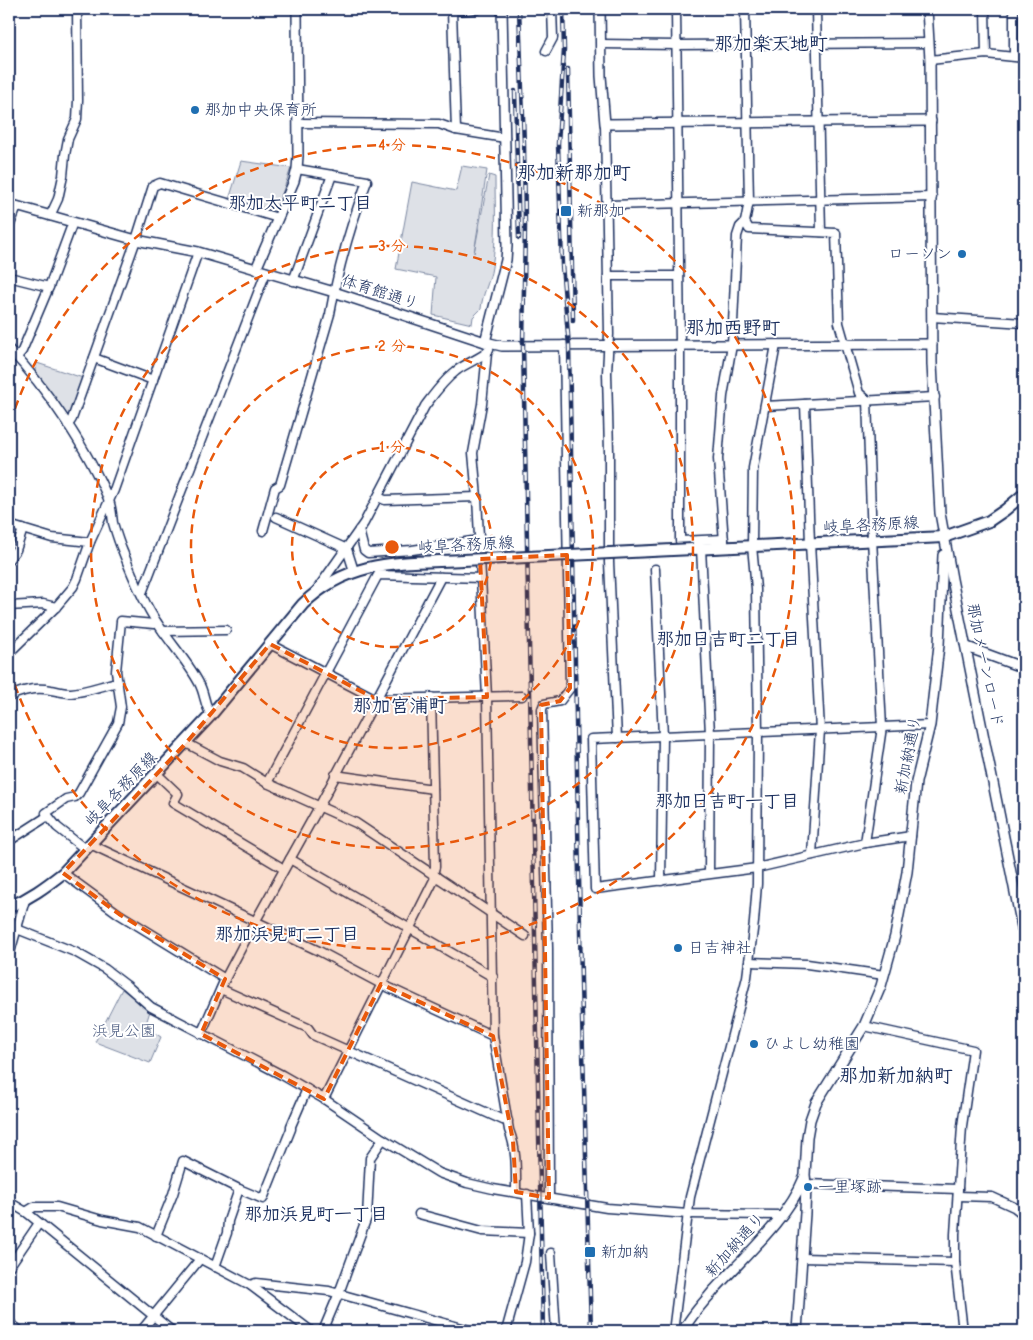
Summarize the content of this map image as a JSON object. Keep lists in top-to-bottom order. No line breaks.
{"streets":{"main road":["岐阜各務原線"],"street":["体育館通り","那加メーンロード","新加納通り"]},"crossings":[["体育館通り","那加メーンロード"],["岐阜各務原線","那加メーンロード"],["岐阜各務原線","新加納通り"],["那加メーンロード","新加納通り"]],"districts":["那加楽天地町","那加新那加町","那加太平町二丁目","那加西野町","那加日吉町二丁目","那加宮浦町","那加日吉町一丁目","那加浜見町二丁目","那加新加納町","那加浜見町一丁目"],"parks":["浜見公園"],"places":{"other":["那加中央保育所","ローソン","日吉神社","ひよし幼稚園","一里塚跡"],"transit":["新那加","新加納"]},"rings":["4 分","3 分","2 分","1 分"]}
